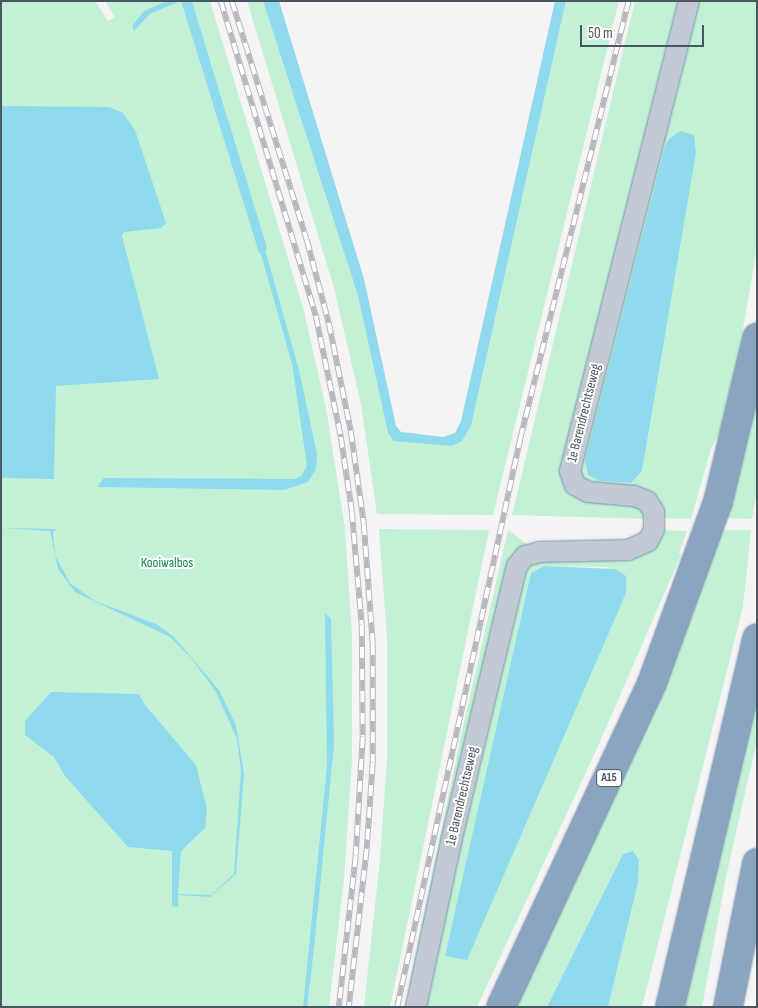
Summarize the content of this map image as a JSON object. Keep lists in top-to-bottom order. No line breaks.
{"streets":{"highway":["A15"],"lane":["1e Barendrechtseweg"]},"parks":["Kooiwalbos"],"scale_bar":"50 m"}
